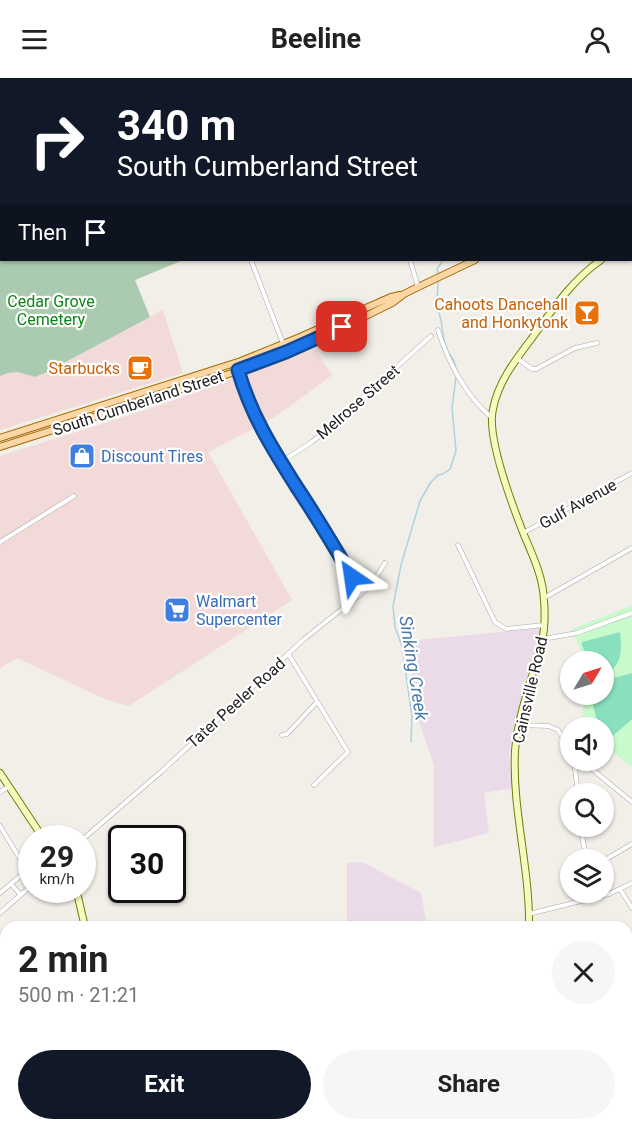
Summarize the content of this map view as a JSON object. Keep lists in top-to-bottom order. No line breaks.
{"streets":{"main road":["South Cumberland Street","Cainsville Road"],"street":["Melrose Street","Gulf Avenue","Tater Peeler Road"]},"crossings":[["Gulf Avenue","Cainsville Road"]],"water":["Sinking Creek"],"parks":["Cedar Grove Cemetery"],"places":{"bar":["Cahoots Dancehall and Honkytonk"],"cafe":["Starbucks"],"shop":["Discount Tires"],"supermarket":["Walmart Supercenter"]},"north":"top right","page":{"header":"Beeline","turn":["340 m","South Cumberland Street"],"then":"Then","speed":"29 km/h","limit":"30","heading":["2 min","500 m · 21:21"],"buttons":["Exit","Share"]}}
